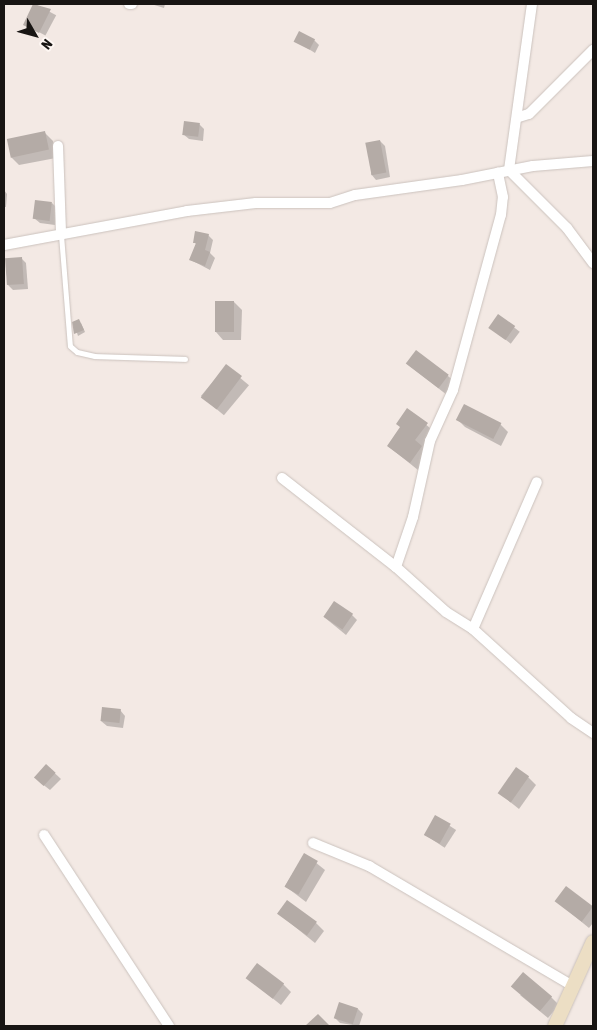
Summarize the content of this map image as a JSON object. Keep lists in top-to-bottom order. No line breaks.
{"north":"bottom right"}
